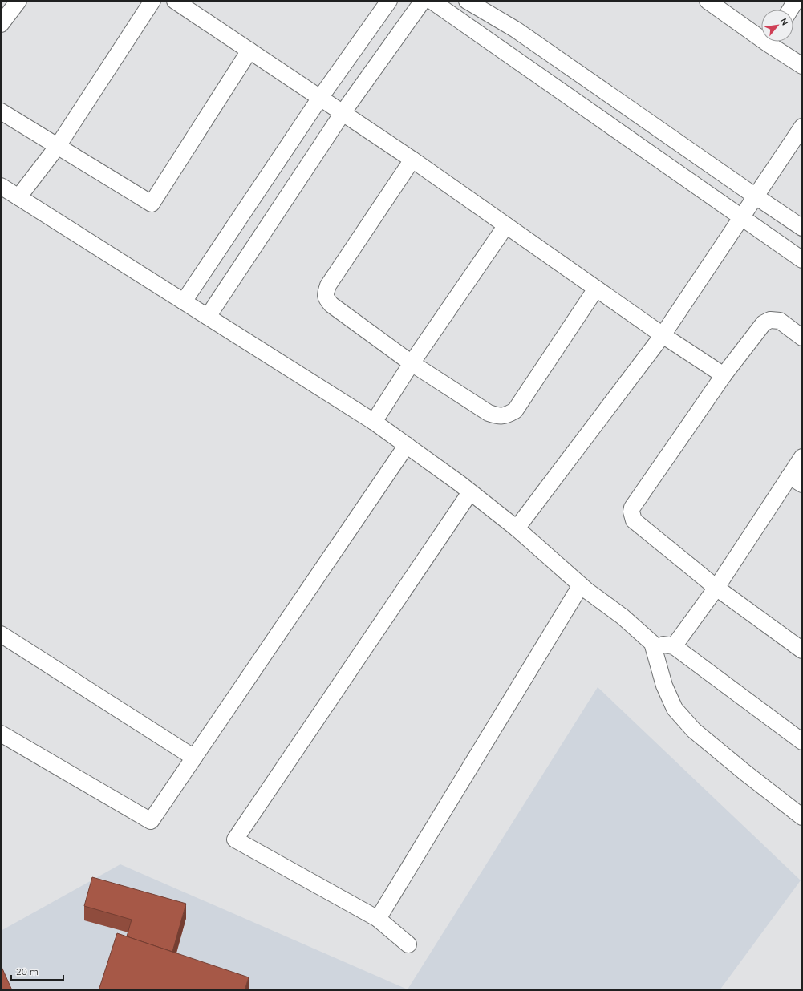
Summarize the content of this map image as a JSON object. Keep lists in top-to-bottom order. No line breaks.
{"scale_bar":"20 m","north":"top right"}
